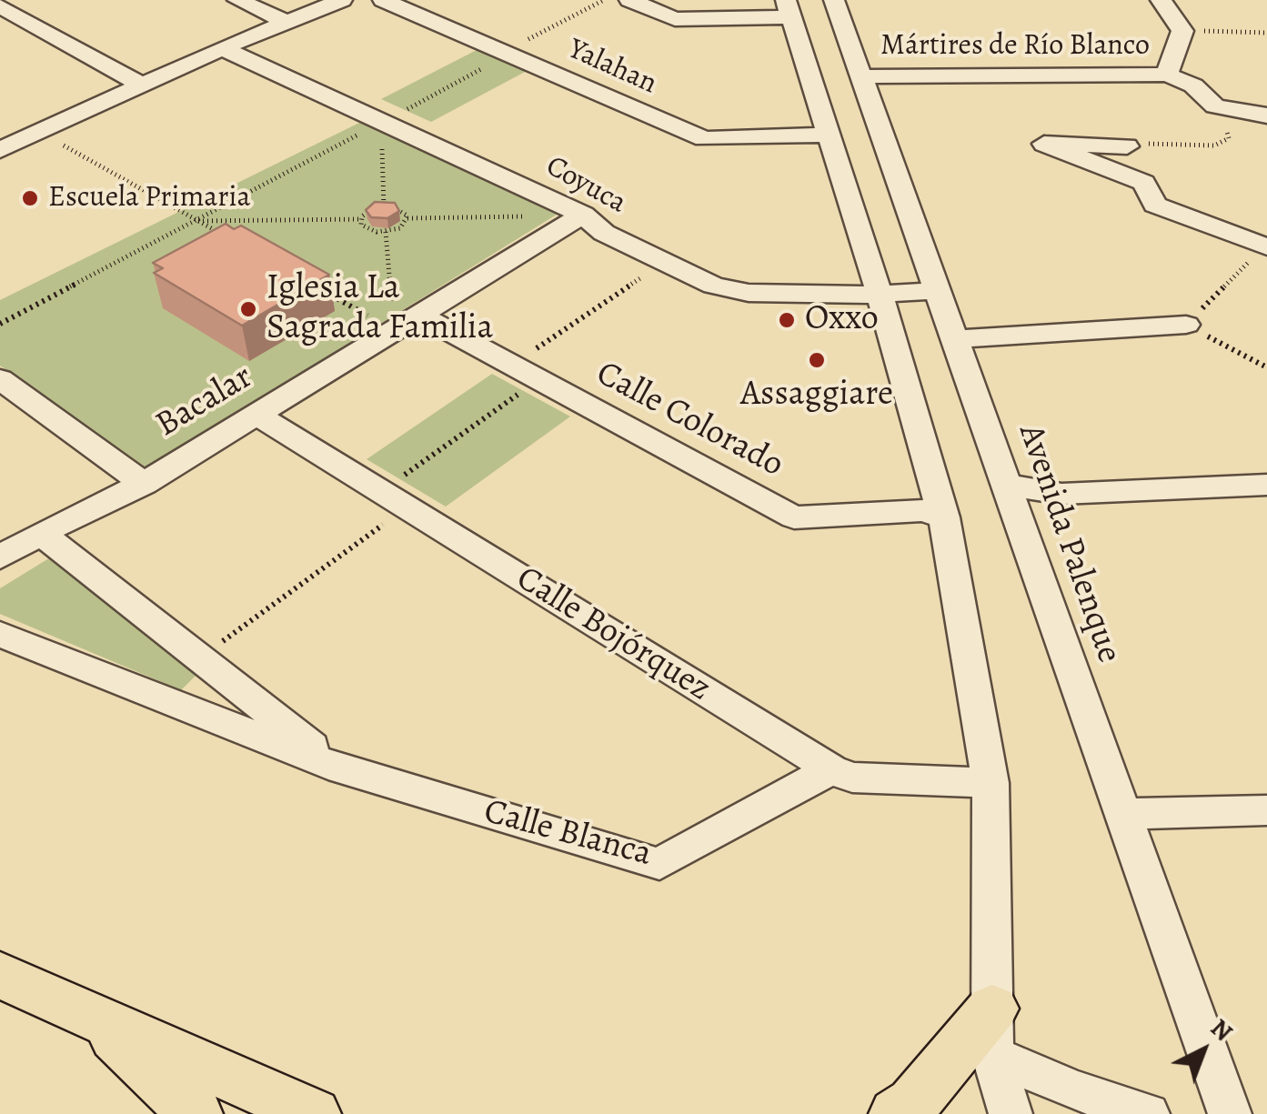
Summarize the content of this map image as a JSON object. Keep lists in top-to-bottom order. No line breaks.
{"streets":{"street":["Mártires de Río Blanco","Yalahan","Coyuca","Bacalar","Calle Colorado","Avenida Palenque","Calle Bojórquez","Calle Blanca"]},"crossings":[["Mártires de Río Blanco","Avenida Palenque"],["Coyuca","Bacalar"],["Coyuca","Avenida Palenque"],["Bacalar","Calle Colorado"],["Bacalar","Calle Bojórquez"],["Bacalar","Calle Blanca"],["Calle Bojórquez","Calle Blanca"]],"places":["Escuela Primaria","Iglesia La Sagrada Familia","Oxxo","Assaggiare"],"north":"top right"}
